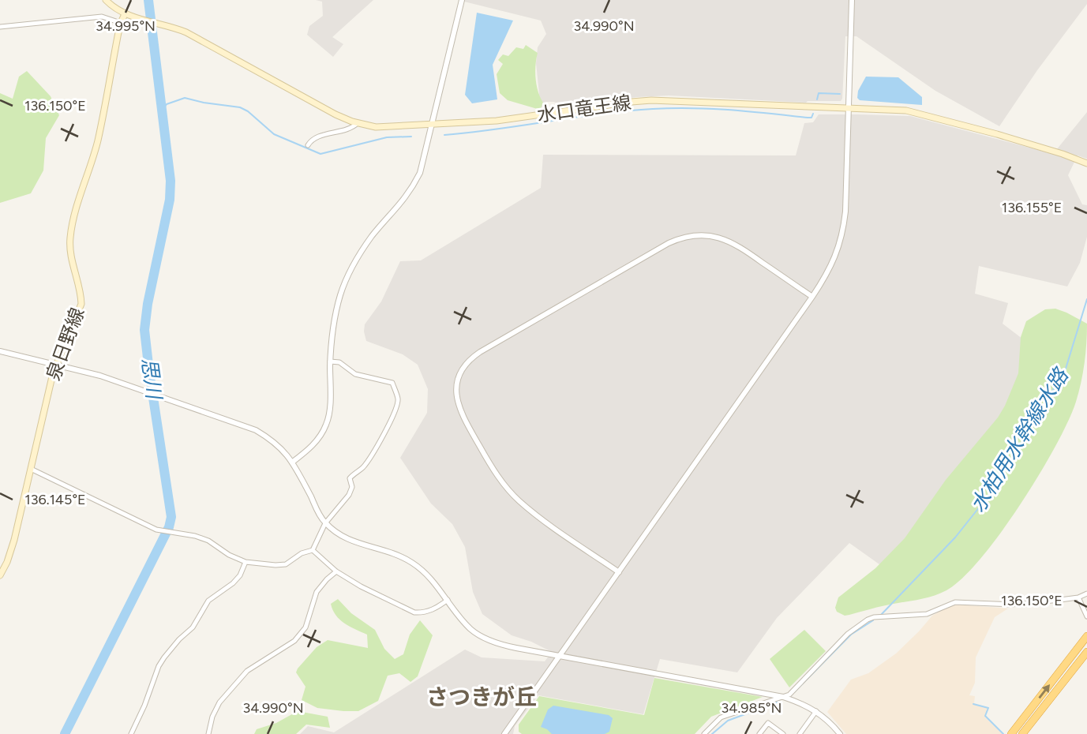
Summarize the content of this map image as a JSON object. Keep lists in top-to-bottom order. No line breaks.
{"streets":{"main road":["水口竜王線","泉日野線"]},"crossings":[["水口竜王線","泉日野線"]],"districts":["さつきが丘"],"water":["思川","水柏用水幹線水路"],"coordinates":["34.995°N","34.990°N","136.150°E","136.155°E","136.145°E","34.985°N"]}
